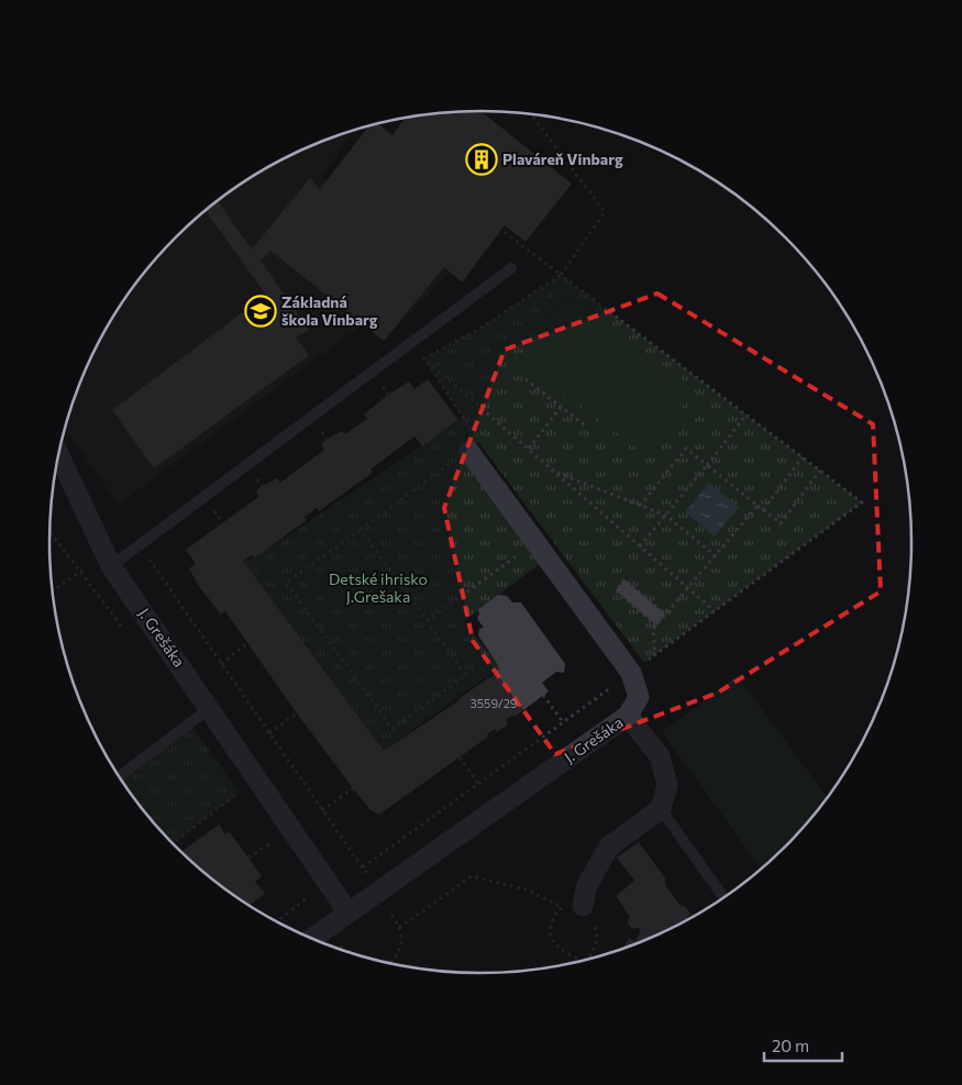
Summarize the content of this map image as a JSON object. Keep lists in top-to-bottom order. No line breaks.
{"streets":{"street":["J. Grešáka"]},"parks":["Detské ihrisko J.Grešaka"],"places":{"building":["Plaváreň Vinbarg"],"school or university":["Základná škola Vinbarg"]},"house_numbers":["3559/29"],"scale_bar":"20 m"}
